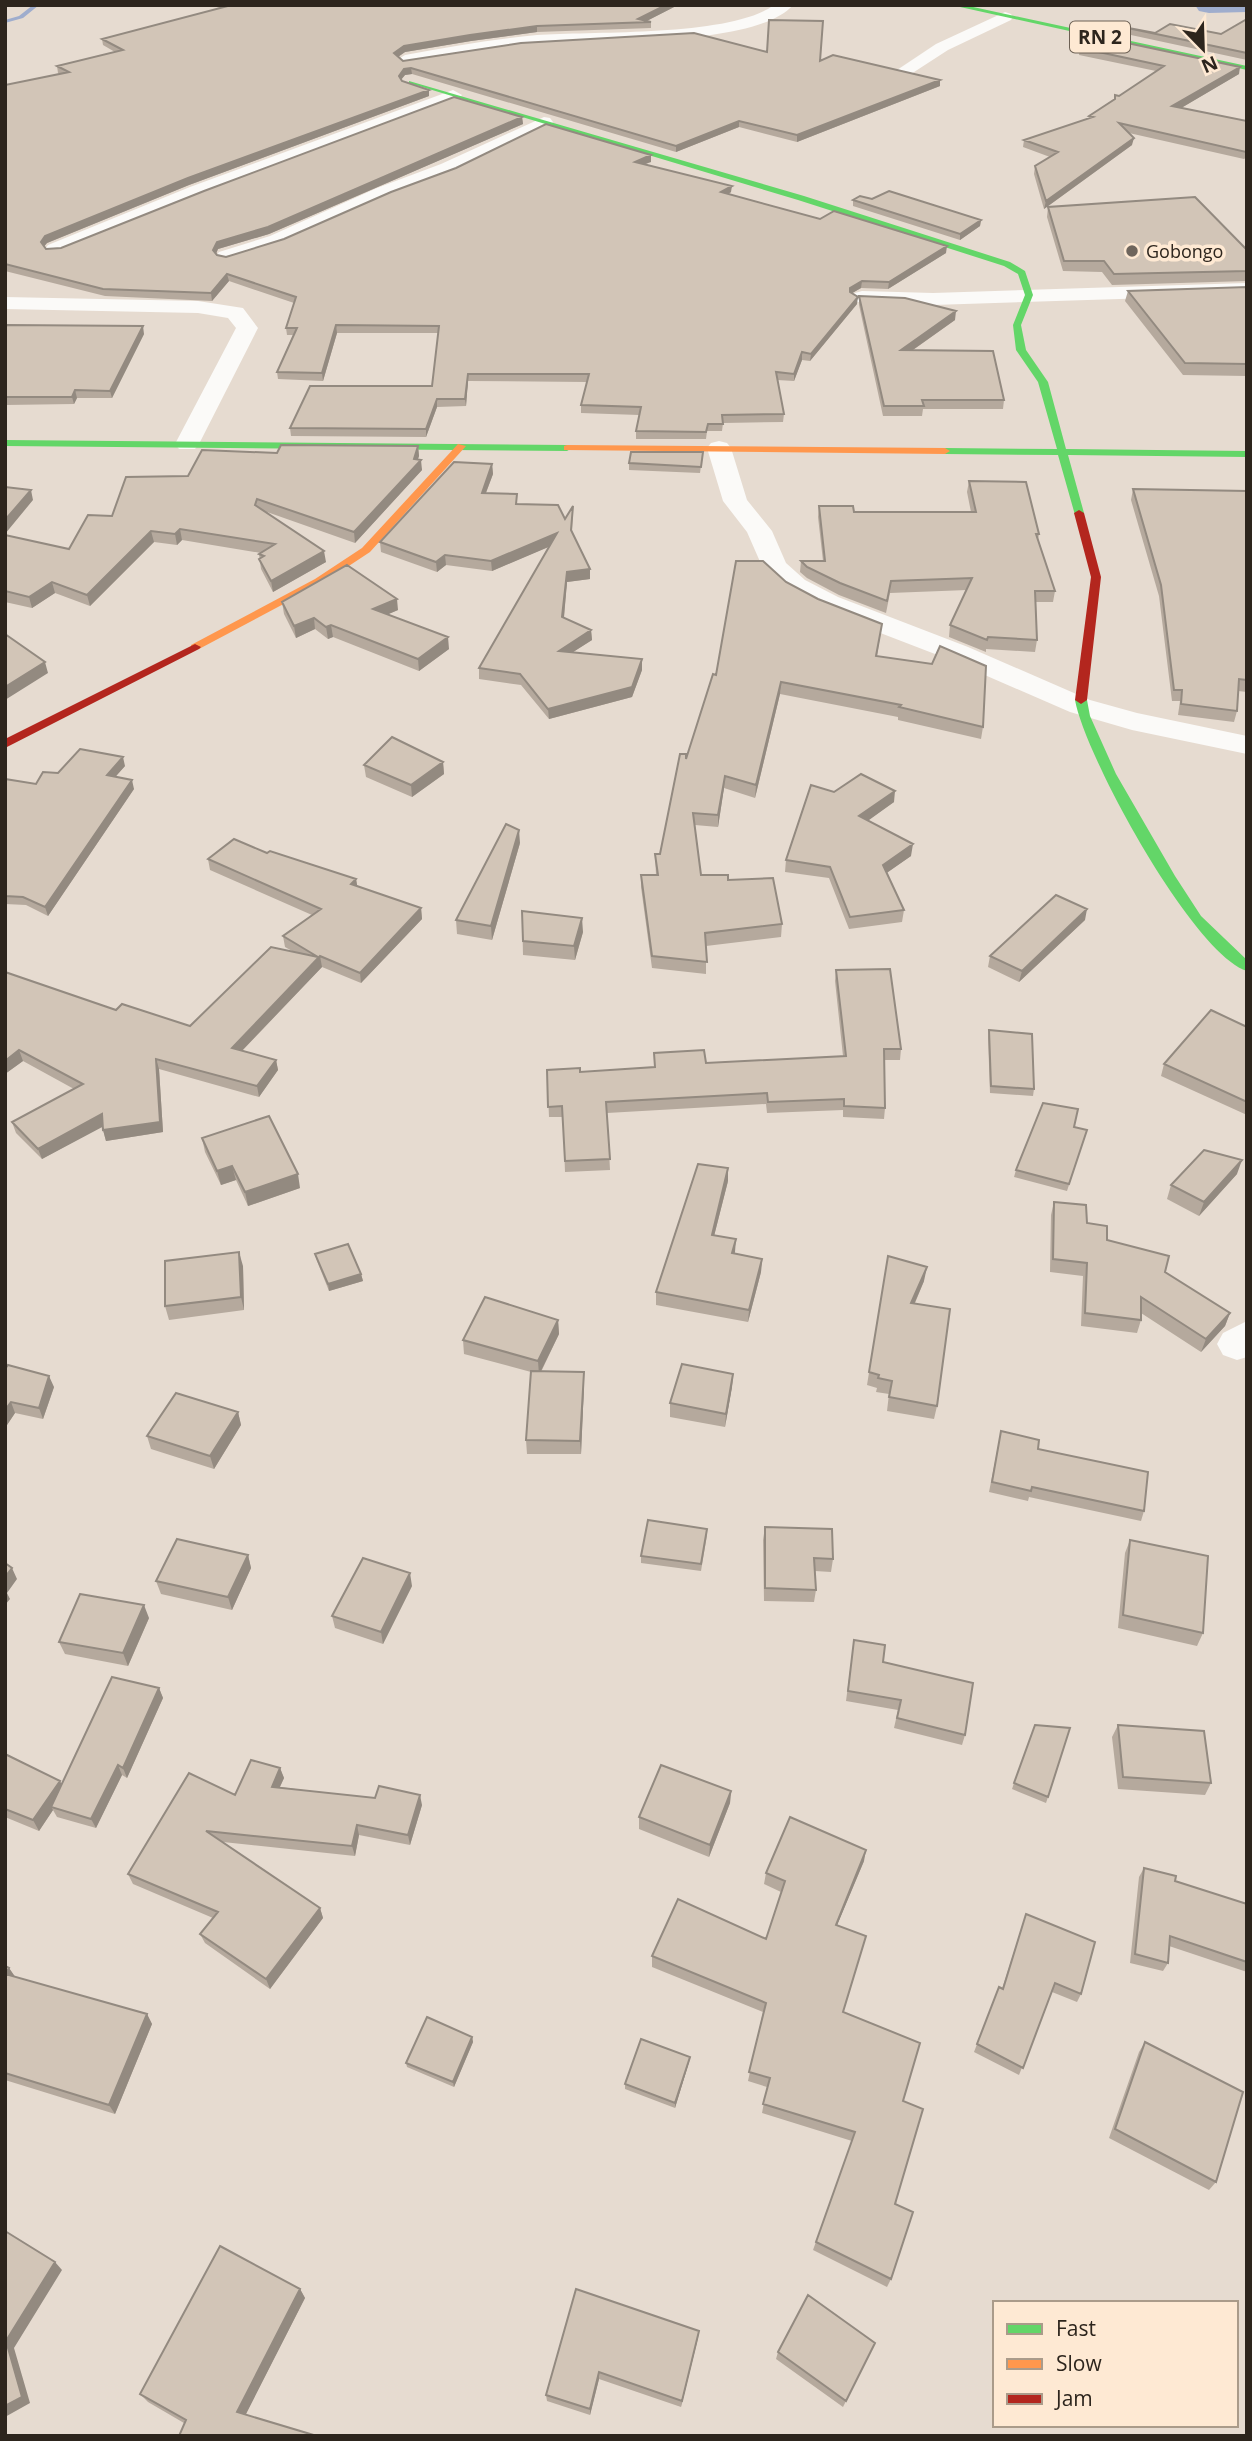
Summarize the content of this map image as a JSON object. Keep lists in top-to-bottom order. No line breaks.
{"streets":{"street":["RN 2"]},"places":["Gobongo"],"legend":["Fast","Slow","Jam"],"north":"bottom right"}
